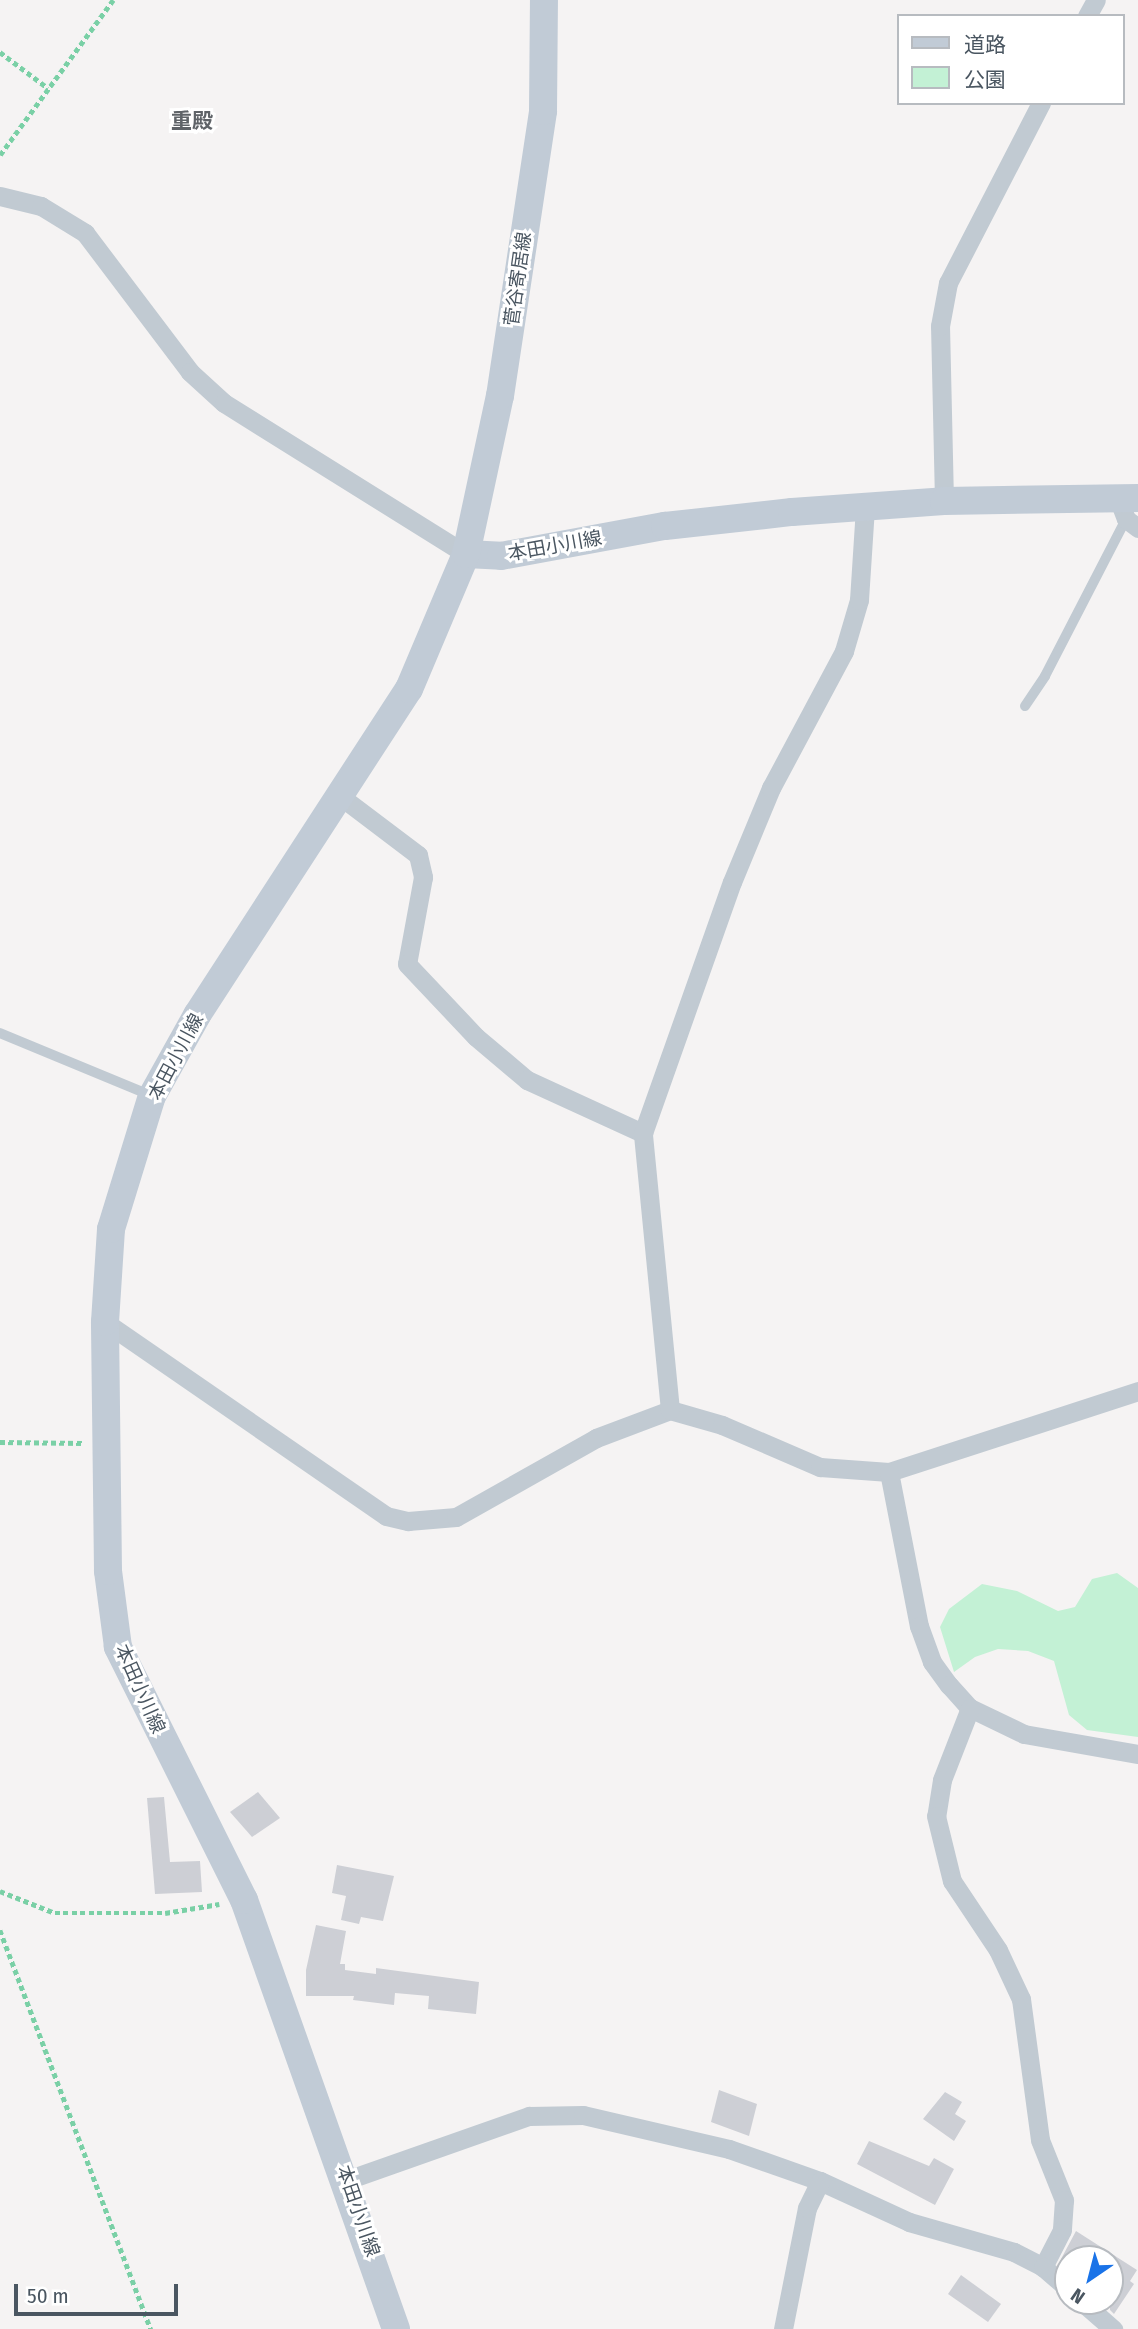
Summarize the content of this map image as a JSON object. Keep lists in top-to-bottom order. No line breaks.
{"streets":{"main road":["菅谷寄居線","本田小川線"]},"crossings":[["菅谷寄居線","本田小川線"]],"districts":["重殿"],"legend":["道路","公園"],"scale_bar":"50 m","north":"bottom left"}
